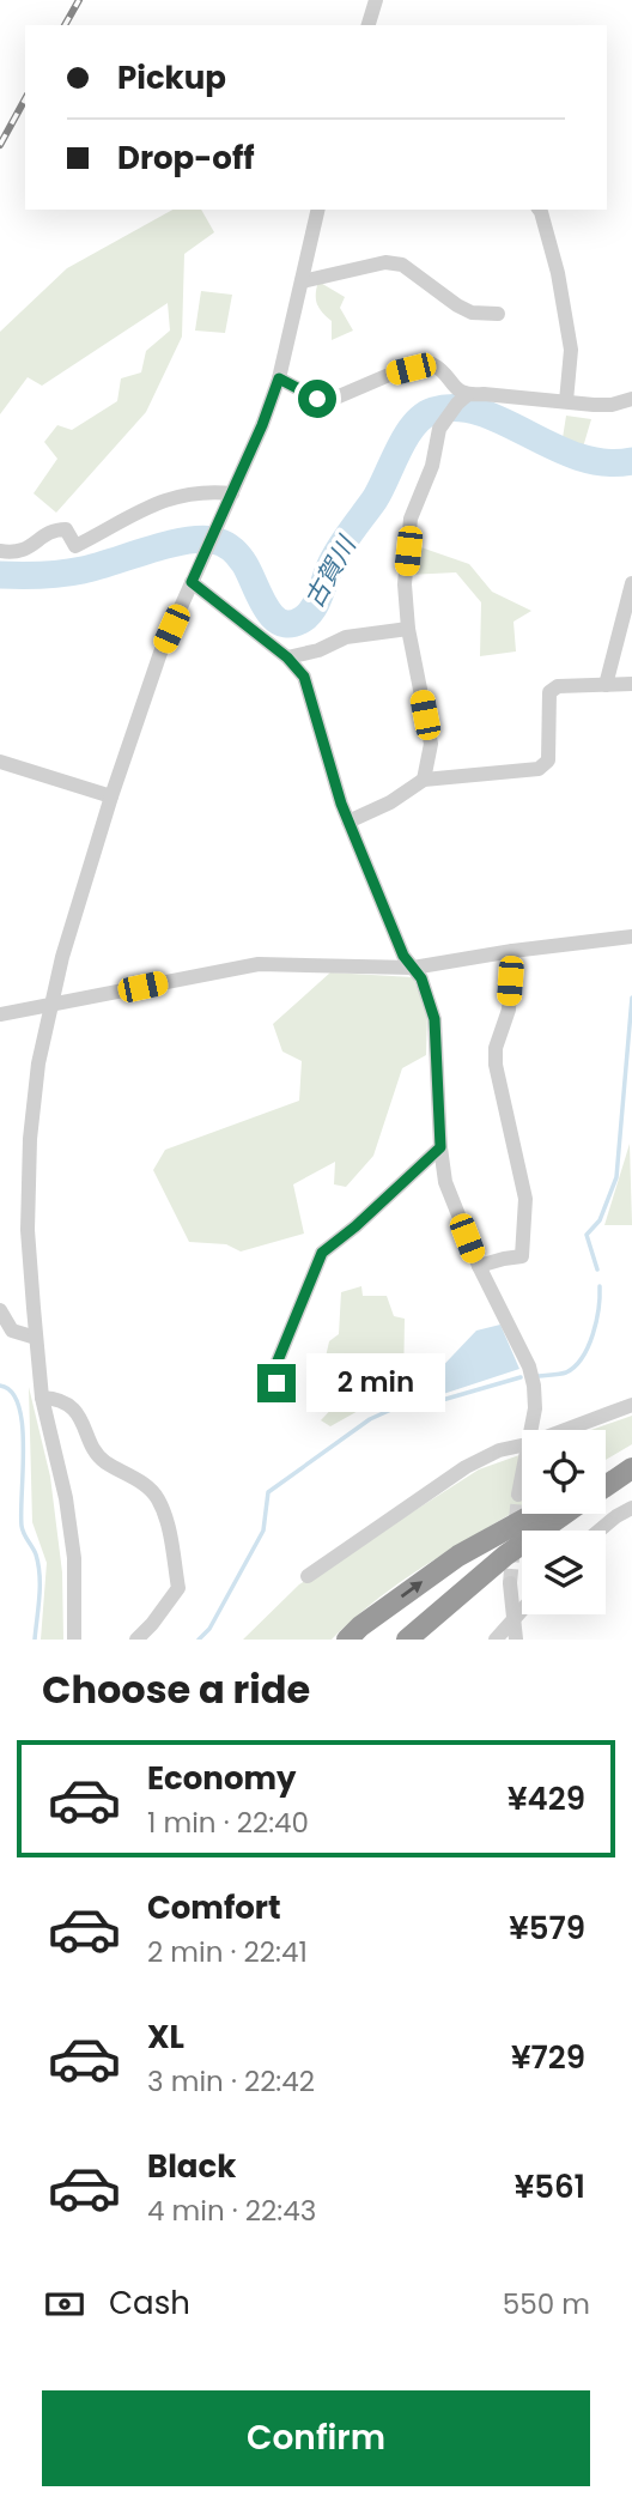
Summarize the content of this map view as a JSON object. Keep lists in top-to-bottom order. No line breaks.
{"water":["古賀川"],"page":{"banner":["Pickup","Drop-off"],"bubble":"2 min","heading":"Choose a ride","list":[{"name":"Economy","note":"1 min · 22:40","value":"¥429"},{"name":"Comfort","note":"2 min · 22:41","value":"¥579"},{"name":"XL","note":"3 min · 22:42","value":"¥729"},{"name":"Black","note":"4 min · 22:43","value":"¥561"}],"pay":["Cash","550 m"],"buttons":"Confirm"}}
